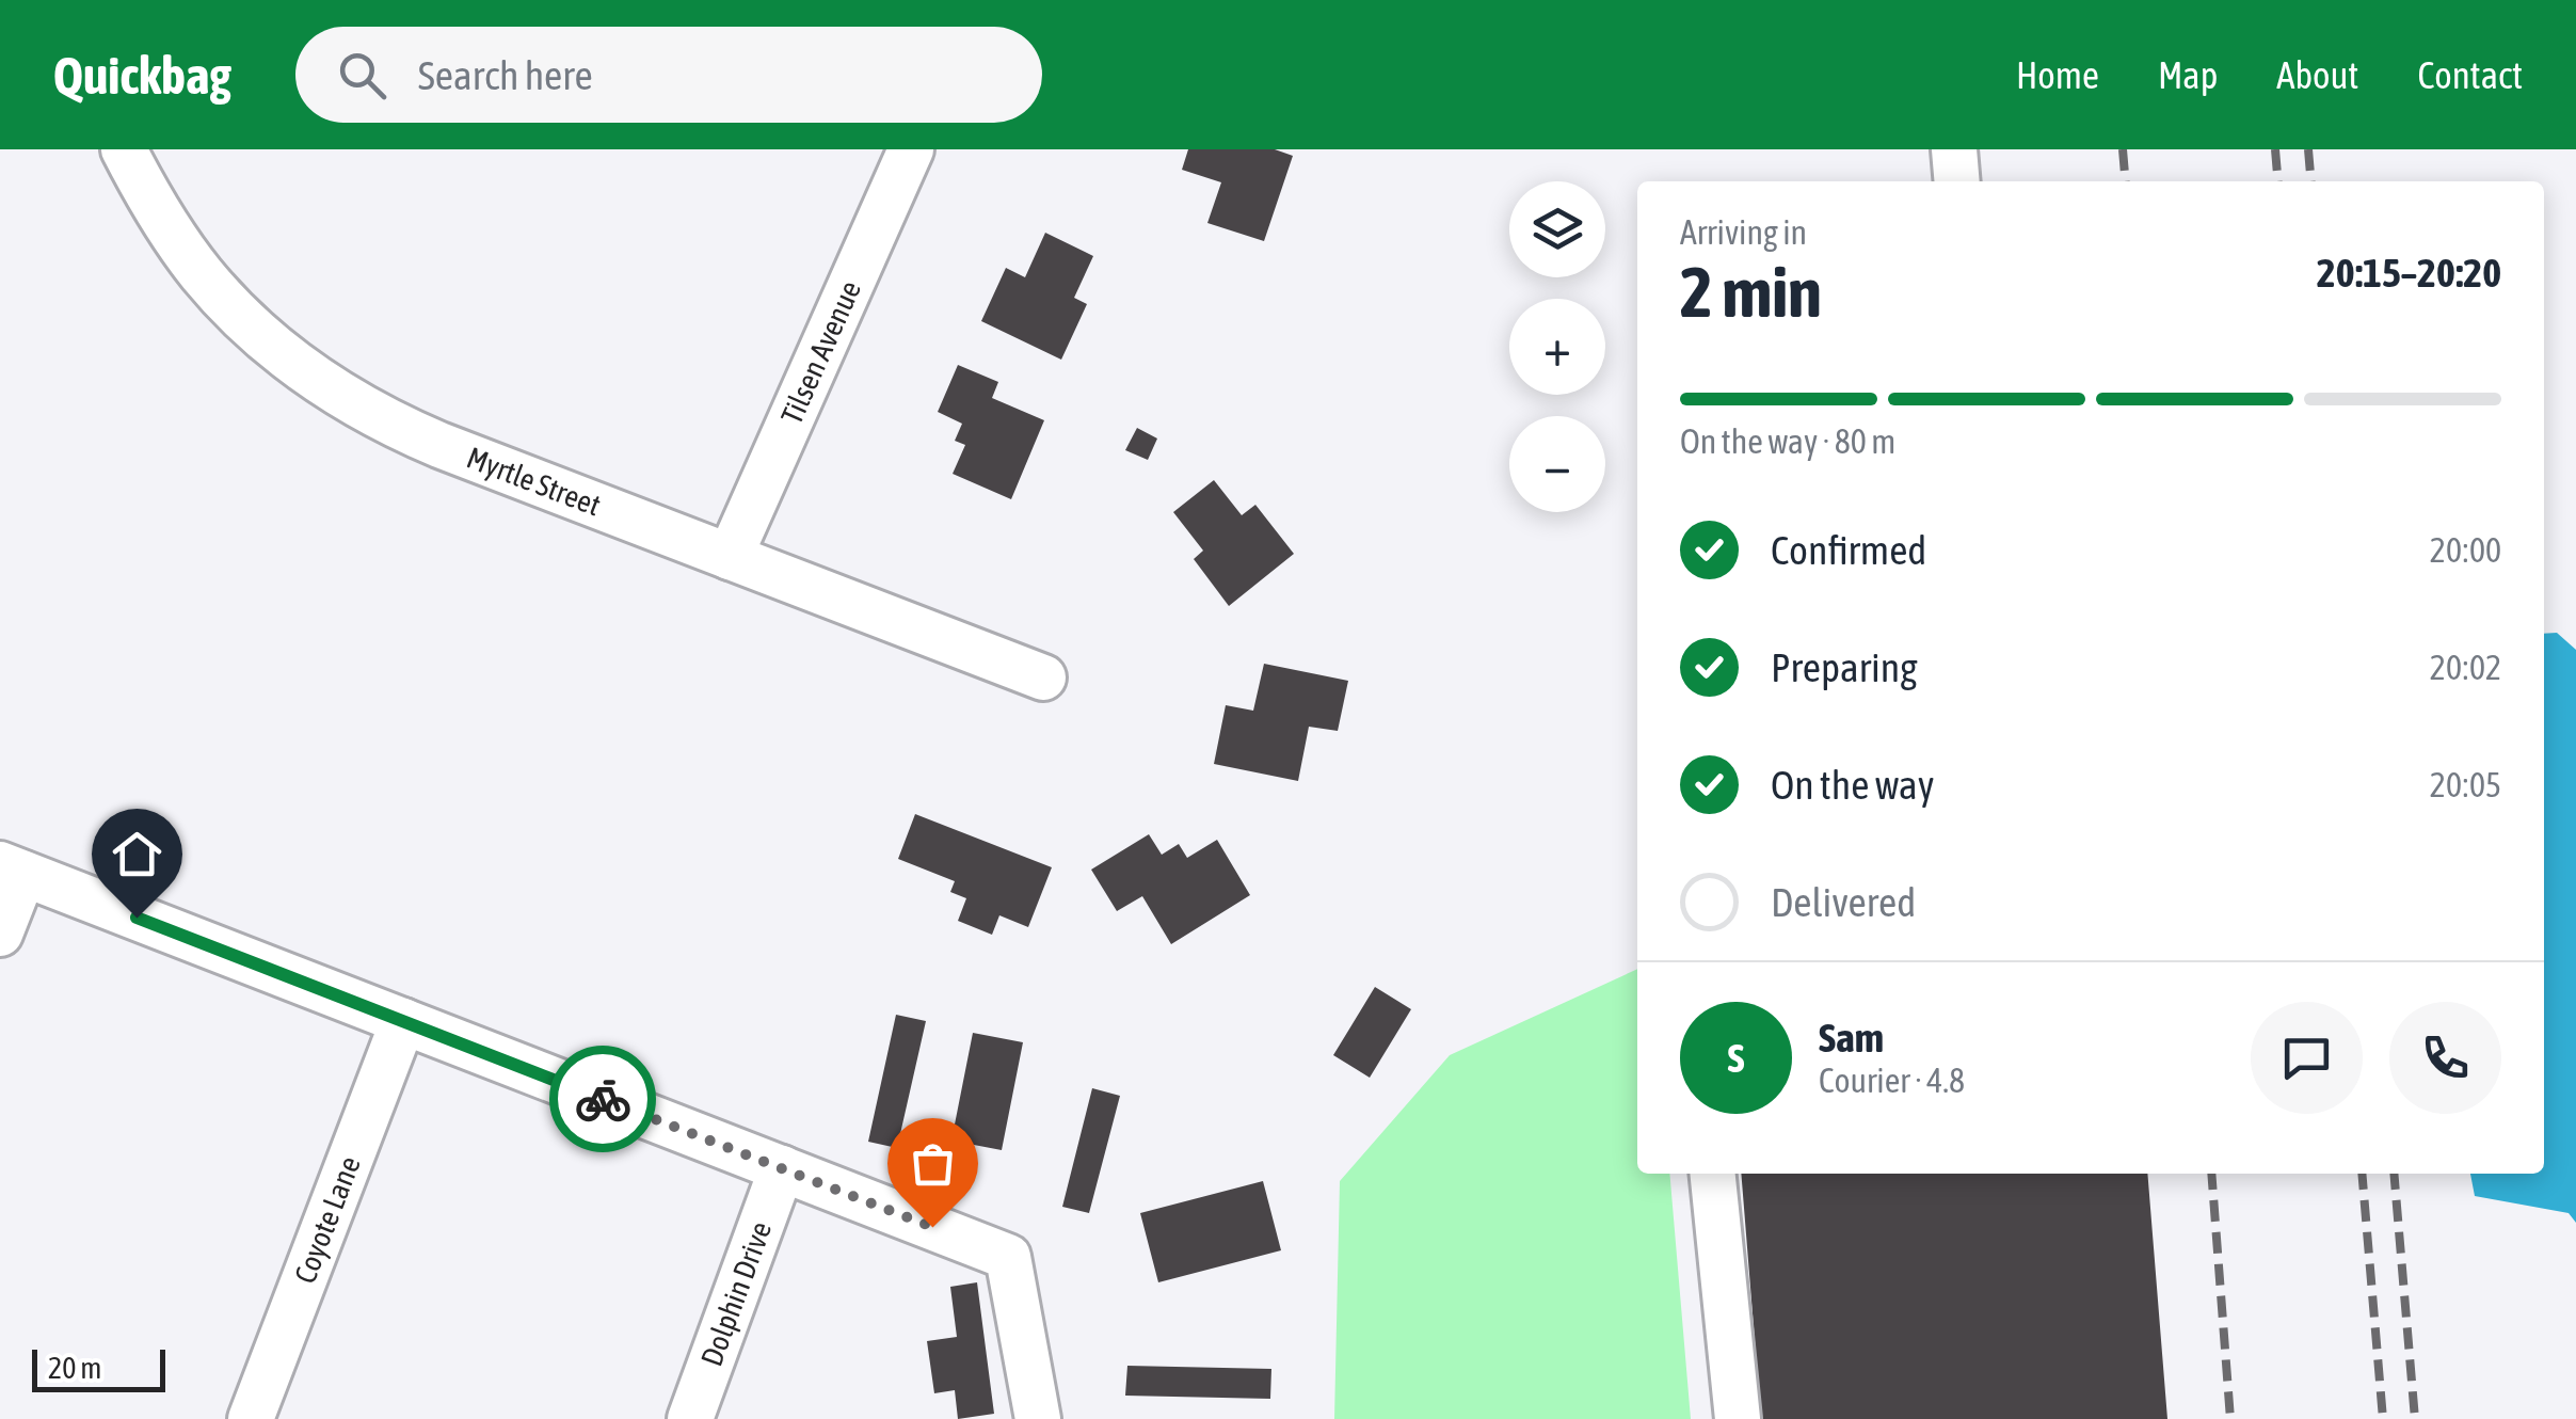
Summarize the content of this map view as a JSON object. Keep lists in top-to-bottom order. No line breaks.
{"streets":{"street":["Tilsen Avenue","Myrtle Street","Coyote Lane","Dolphin Drive"]},"crossings":[["Tilsen Avenue","Myrtle Street"]],"scale_bar":"20 m","page":{"header":"Quickbag","search":"Search here","nav":["Home","Map","About","Contact"],"map_buttons":["+","−"],"heading":["2 min","Arriving in","20:15–20:20"],"panel":["Sam","Courier · 4.8"],"bar":"On the way · 80 m","list":[["Confirmed","20:00"],["Preparing","20:02"],["On the way","20:05"],"Delivered"],"round":"S","scale":"20 m"}}
